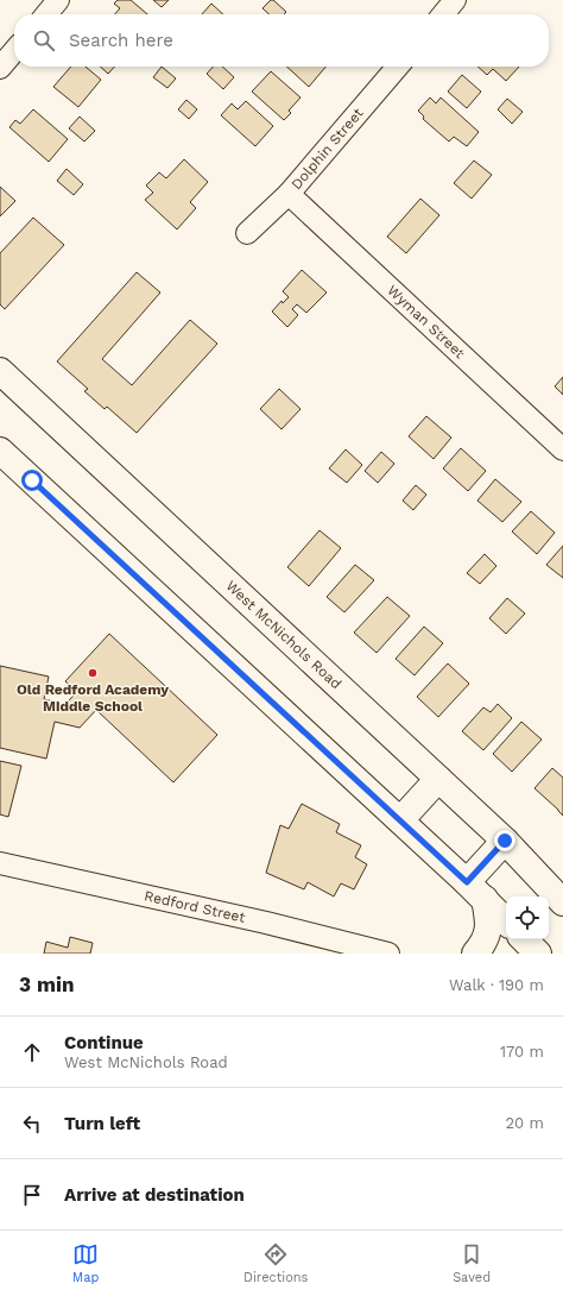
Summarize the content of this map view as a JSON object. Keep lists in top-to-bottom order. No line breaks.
{"streets":{"main road":["West McNichols Road"],"street":["Dolphin Street","Wyman Street","Redford Street"]},"crossings":[["Dolphin Street","Wyman Street"]],"places":["Old Redford Academy Middle School"],"page":{"search":"Search here","heading":["3 min","Walk · 190 m"],"list":[["Continue","West McNichols Road","170 m"],["Turn left","20 m"],"Arrive at destination"],"nav":["Map","Directions","Saved"]}}
